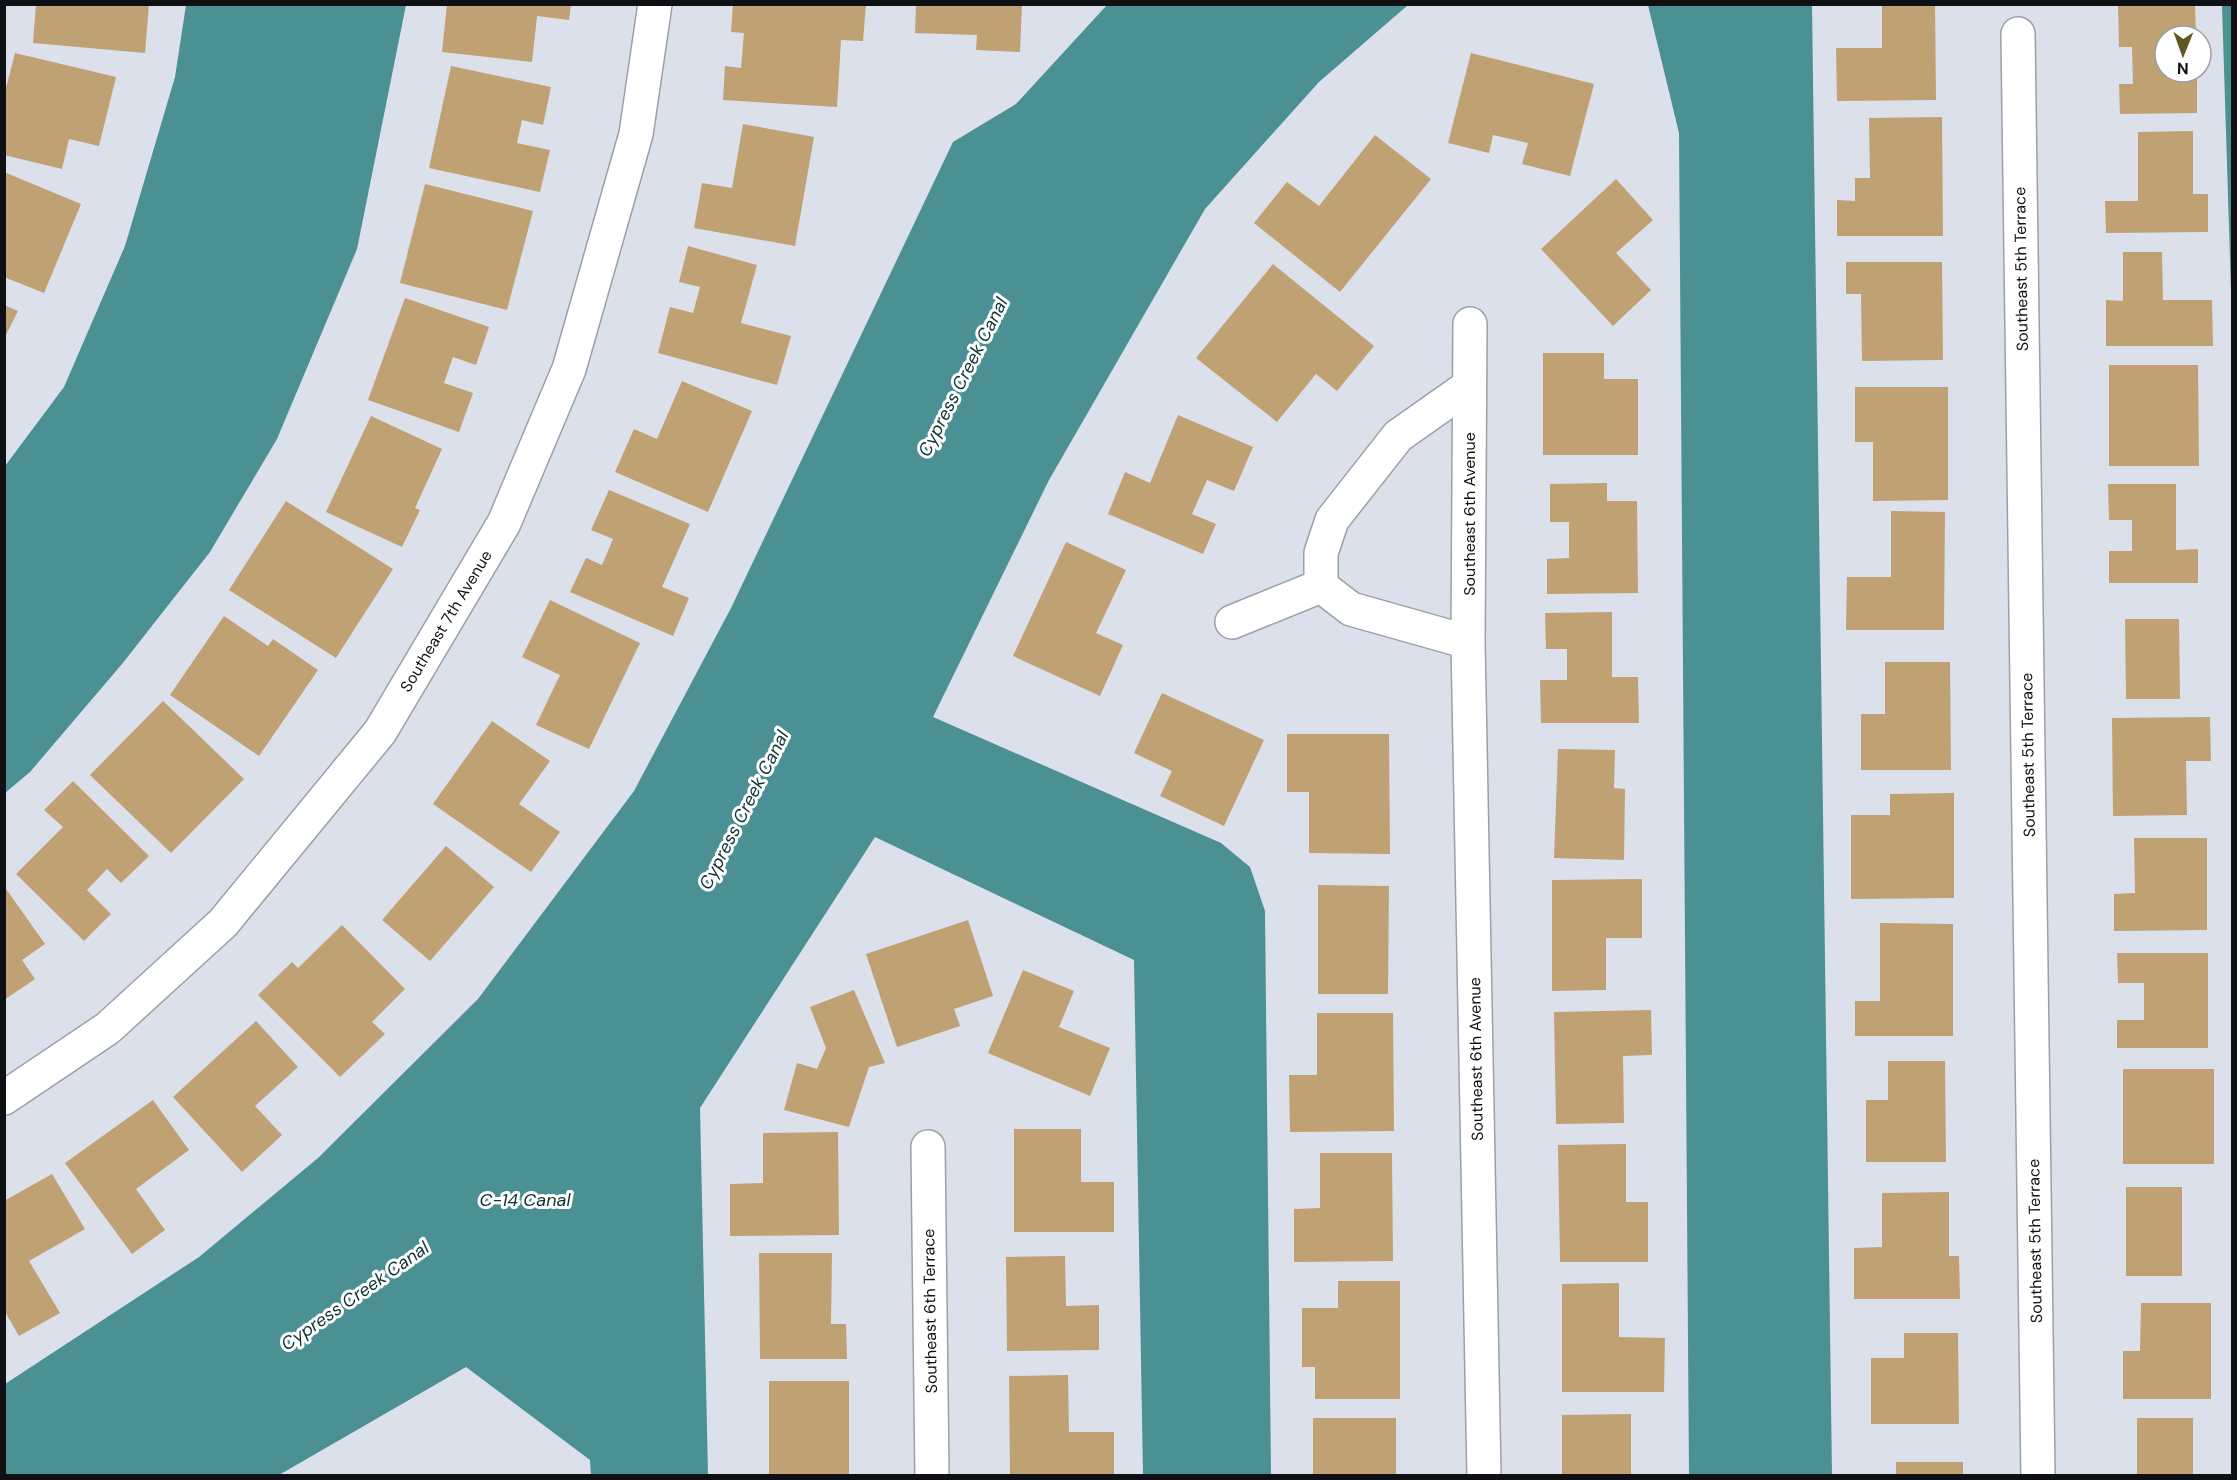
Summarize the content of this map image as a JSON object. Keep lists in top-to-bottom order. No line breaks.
{"streets":{"street":["Southeast 5th Terrace","Southeast 6th Avenue","Southeast 7th Avenue","Southeast 6th Terrace"]},"water":["Cypress Creek Canal","C-14 Canal"],"north":"bottom"}
